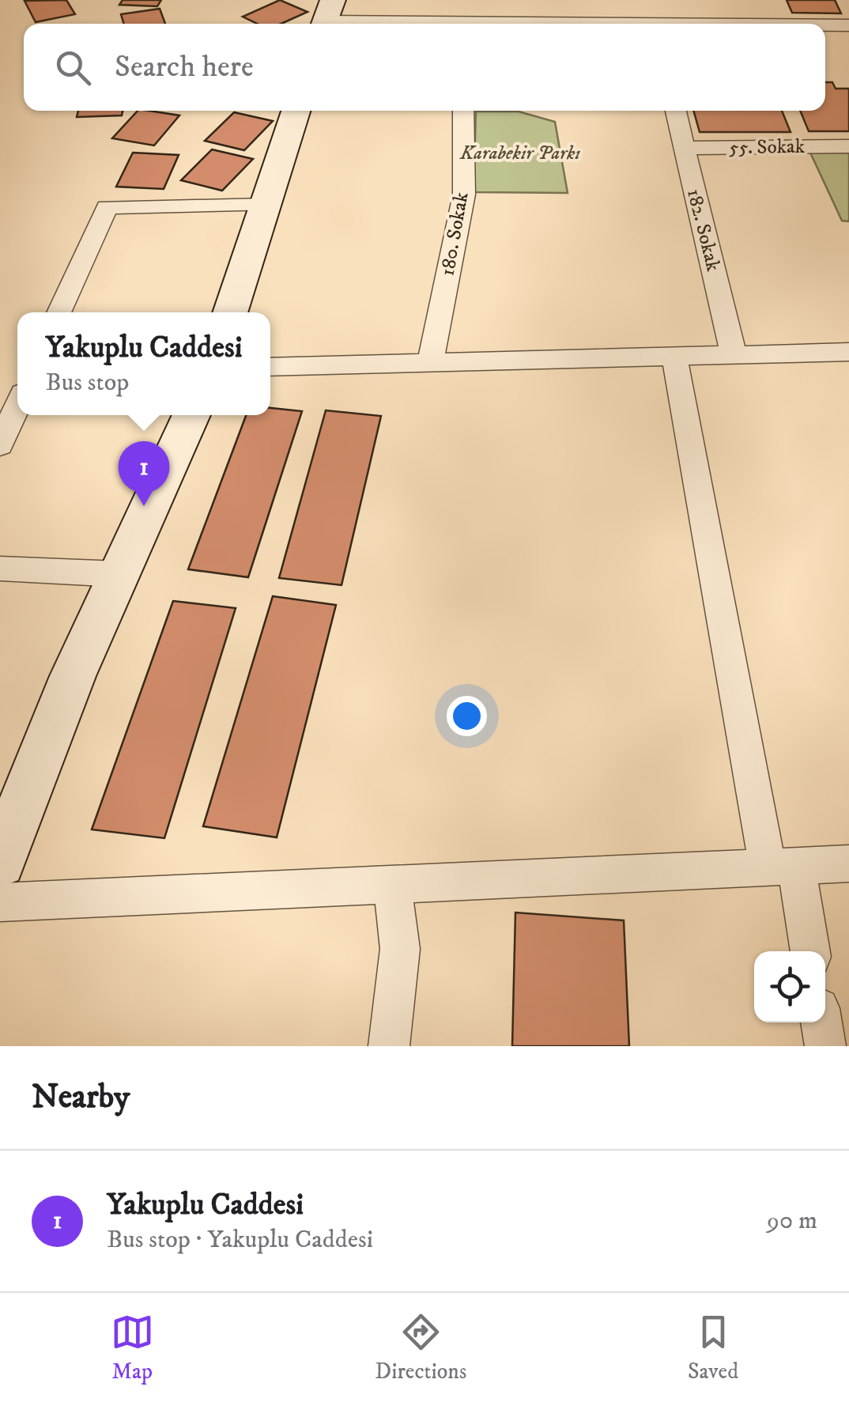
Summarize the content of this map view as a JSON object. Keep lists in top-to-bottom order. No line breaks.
{"streets":{"street":["55. Sokak","182. Sokak","180. Sokak"]},"crossings":[["55. Sokak","182. Sokak"]],"parks":["Karabekir Parkı"],"page":{"search":"Search here","popup":["Yakuplu Caddesi","Bus stop"],"pins":"1","heading":"Nearby","list":[{"mark":"1","name":"Yakuplu Caddesi","note":"Bus stop · Yakuplu Caddesi","value":"90 m"}],"nav":["Map","Directions","Saved"]}}
